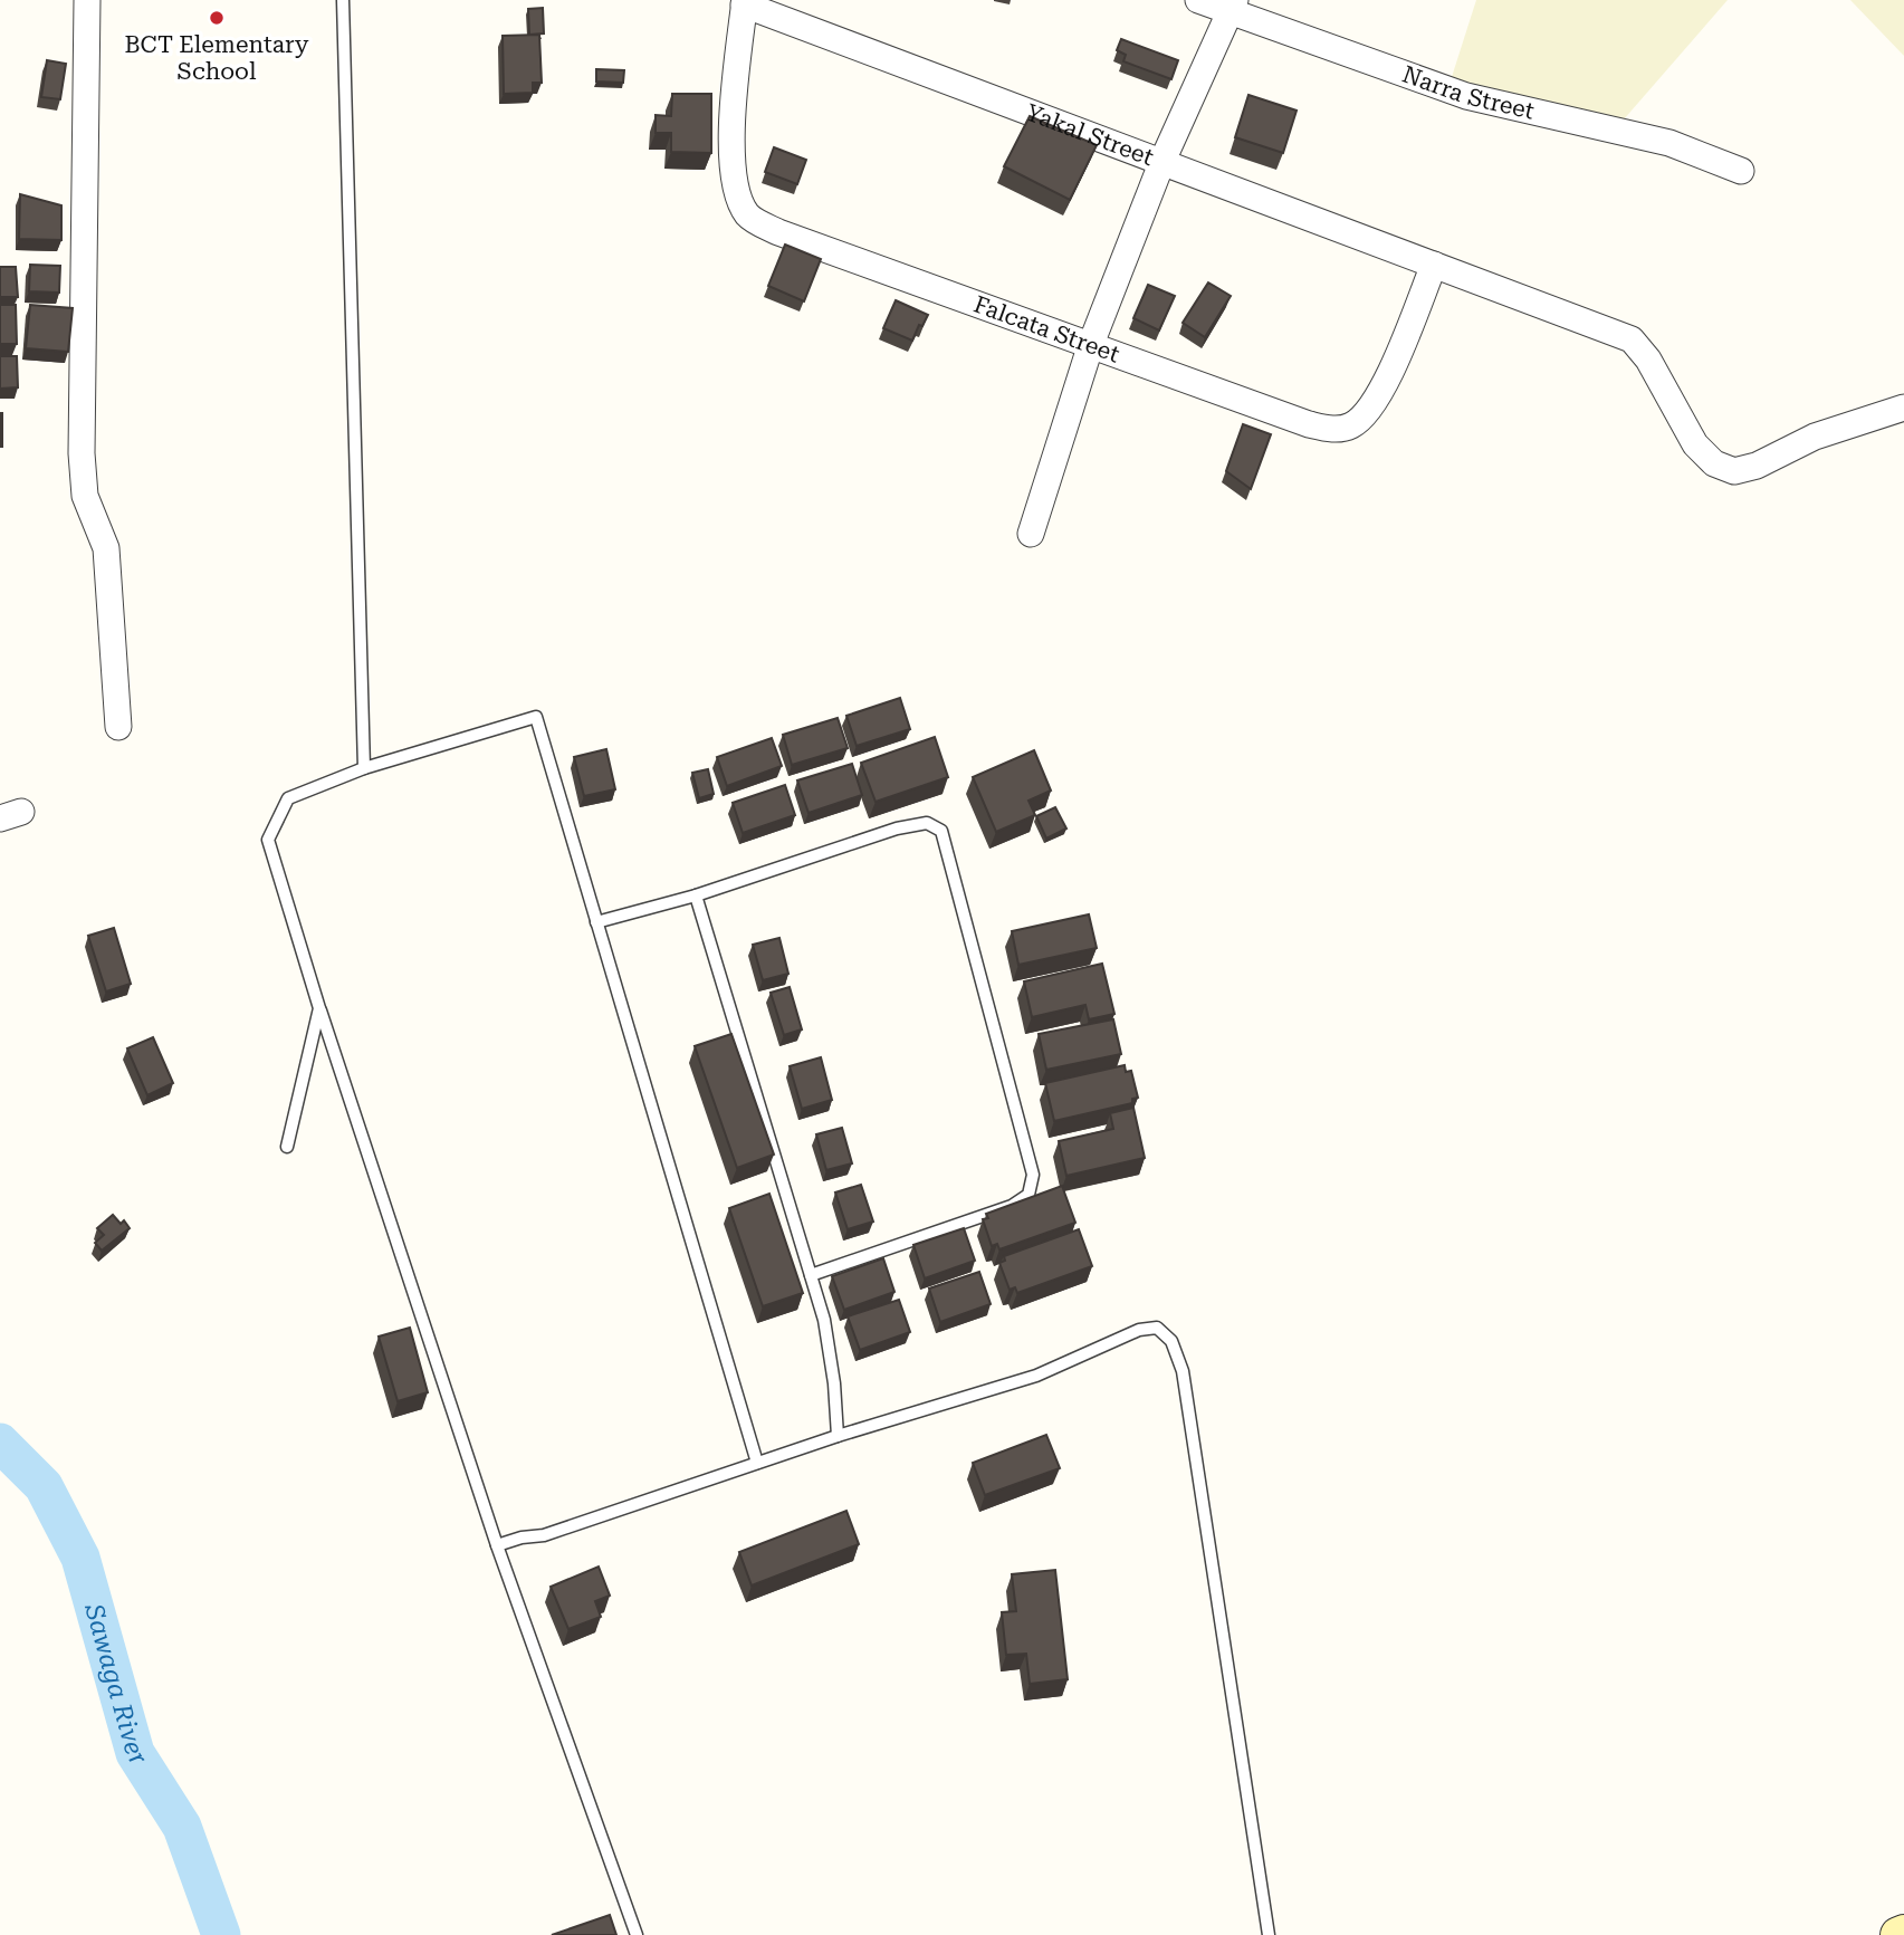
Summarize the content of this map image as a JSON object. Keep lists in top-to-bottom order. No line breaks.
{"streets":{"street":["Narra Street","Yakal Street","Falcata Street"]},"crossings":[["Yakal Street","Falcata Street"]],"water":["Sawaga River"],"places":["BCT Elementary School"]}
